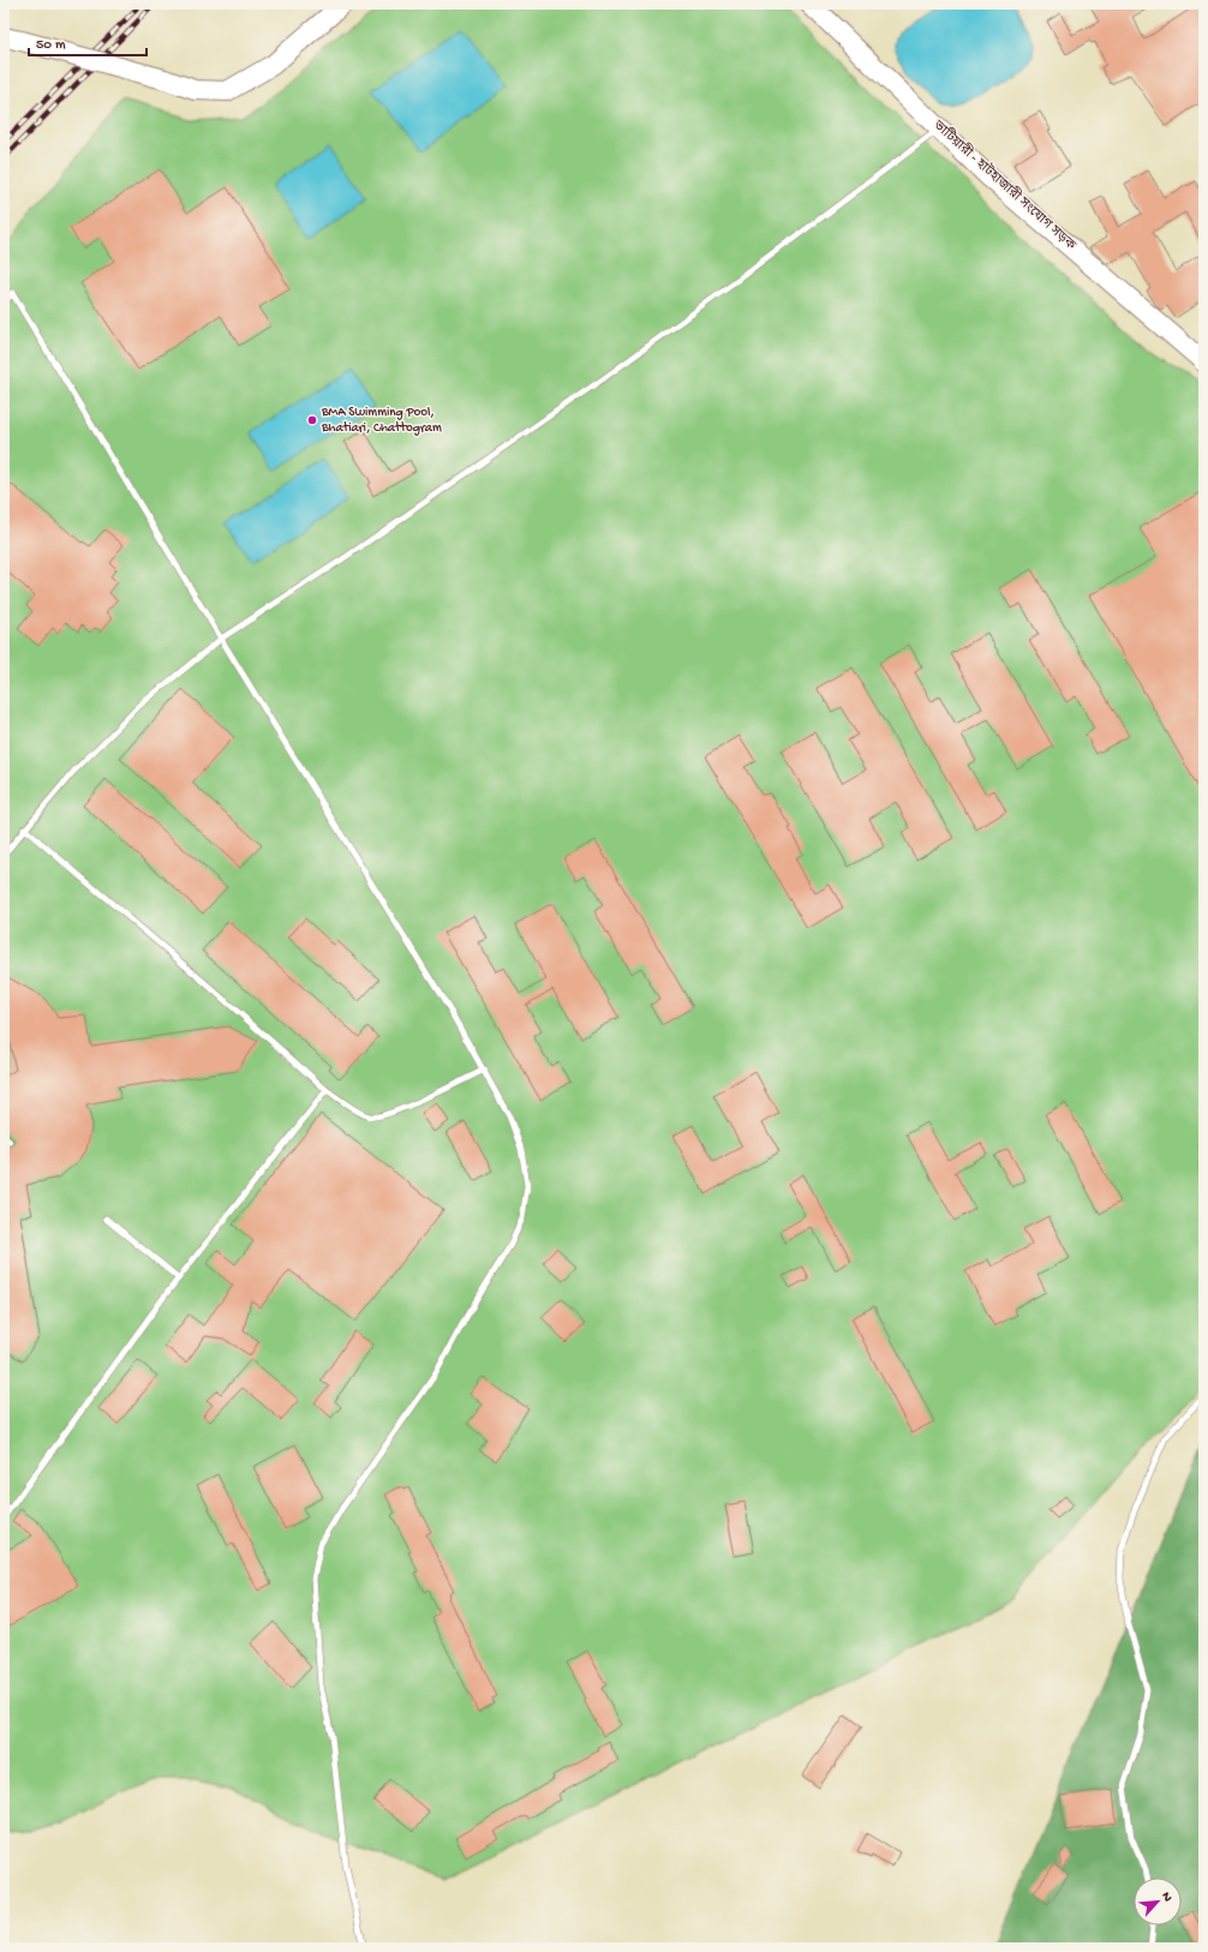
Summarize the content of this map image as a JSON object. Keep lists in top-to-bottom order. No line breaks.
{"streets":{"main road":["ভাটিয়ারী - হাটহাজারী সংযোগ সড়ক"]},"places":["BMA Swimming Pool, Bhatiari, Chattogram"],"scale_bar":"50 m","north":"top right"}
